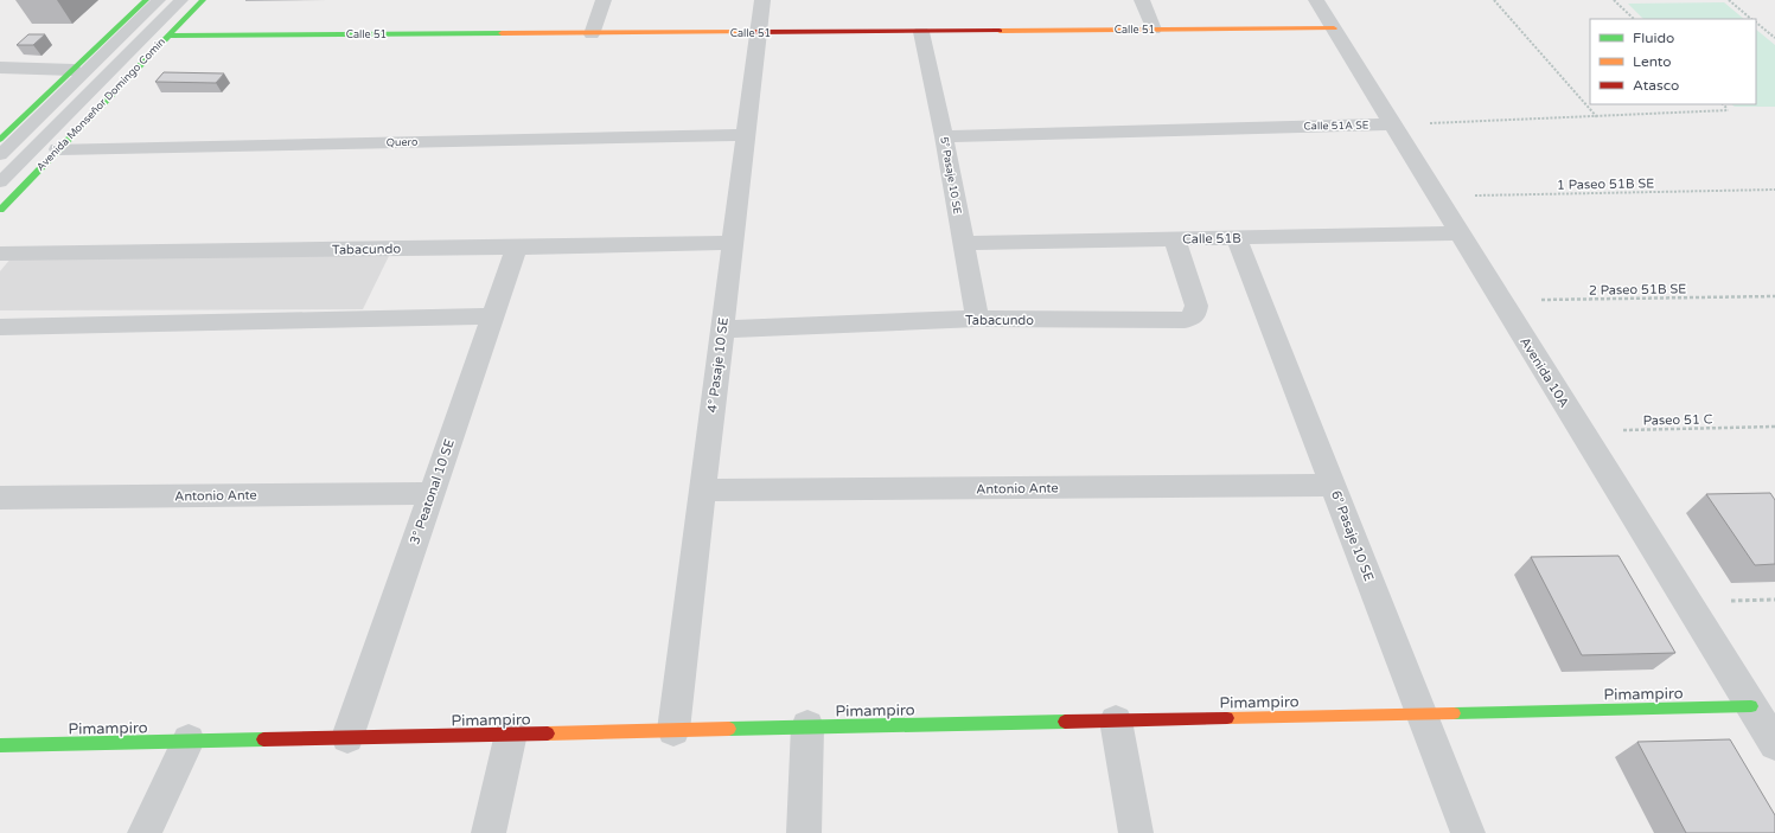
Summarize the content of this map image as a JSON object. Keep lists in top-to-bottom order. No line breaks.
{"streets":{"street":["Calle 51","Avenida Monseñor Domingo Comin","Calle 51A SE","Quero","5° Pasaje 10 SE","Calle 51B","Tabacundo","4° Pasaje 10 SE","Avenida 10A","Antonio Ante","3° Peatonal 10 SE","6° Pasaje 10 SE","Pimampiro"],"path":["1 Paseo 51B SE","2 Paseo 51B SE","Paseo 51 C"]},"crossings":[["Calle 51","Avenida Monseñor Domingo Comin"],["Calle 51","5° Pasaje 10 SE"],["Calle 51","4° Pasaje 10 SE"],["Calle 51","Avenida 10A"],["Avenida Monseñor Domingo Comin","Quero"],["Calle 51A SE","5° Pasaje 10 SE"],["Calle 51A SE","Avenida 10A"],["Quero","4° Pasaje 10 SE"],["5° Pasaje 10 SE","Calle 51B"],["5° Pasaje 10 SE","Tabacundo"],["1 Paseo 51B SE","Avenida 10A"],["Calle 51B","Tabacundo"],["Calle 51B","Avenida 10A"],["Calle 51B","6° Pasaje 10 SE"],["Tabacundo","4° Pasaje 10 SE"],["Tabacundo","3° Peatonal 10 SE"],["2 Paseo 51B SE","Avenida 10A"],["4° Pasaje 10 SE","Antonio Ante"],["4° Pasaje 10 SE","Pimampiro"],["Avenida 10A","Paseo 51 C"],["Avenida 10A","Pimampiro"],["Antonio Ante","3° Peatonal 10 SE"],["Antonio Ante","6° Pasaje 10 SE"],["3° Peatonal 10 SE","Pimampiro"],["6° Pasaje 10 SE","Pimampiro"]],"legend":["Fluido","Lento","Atasco"]}
